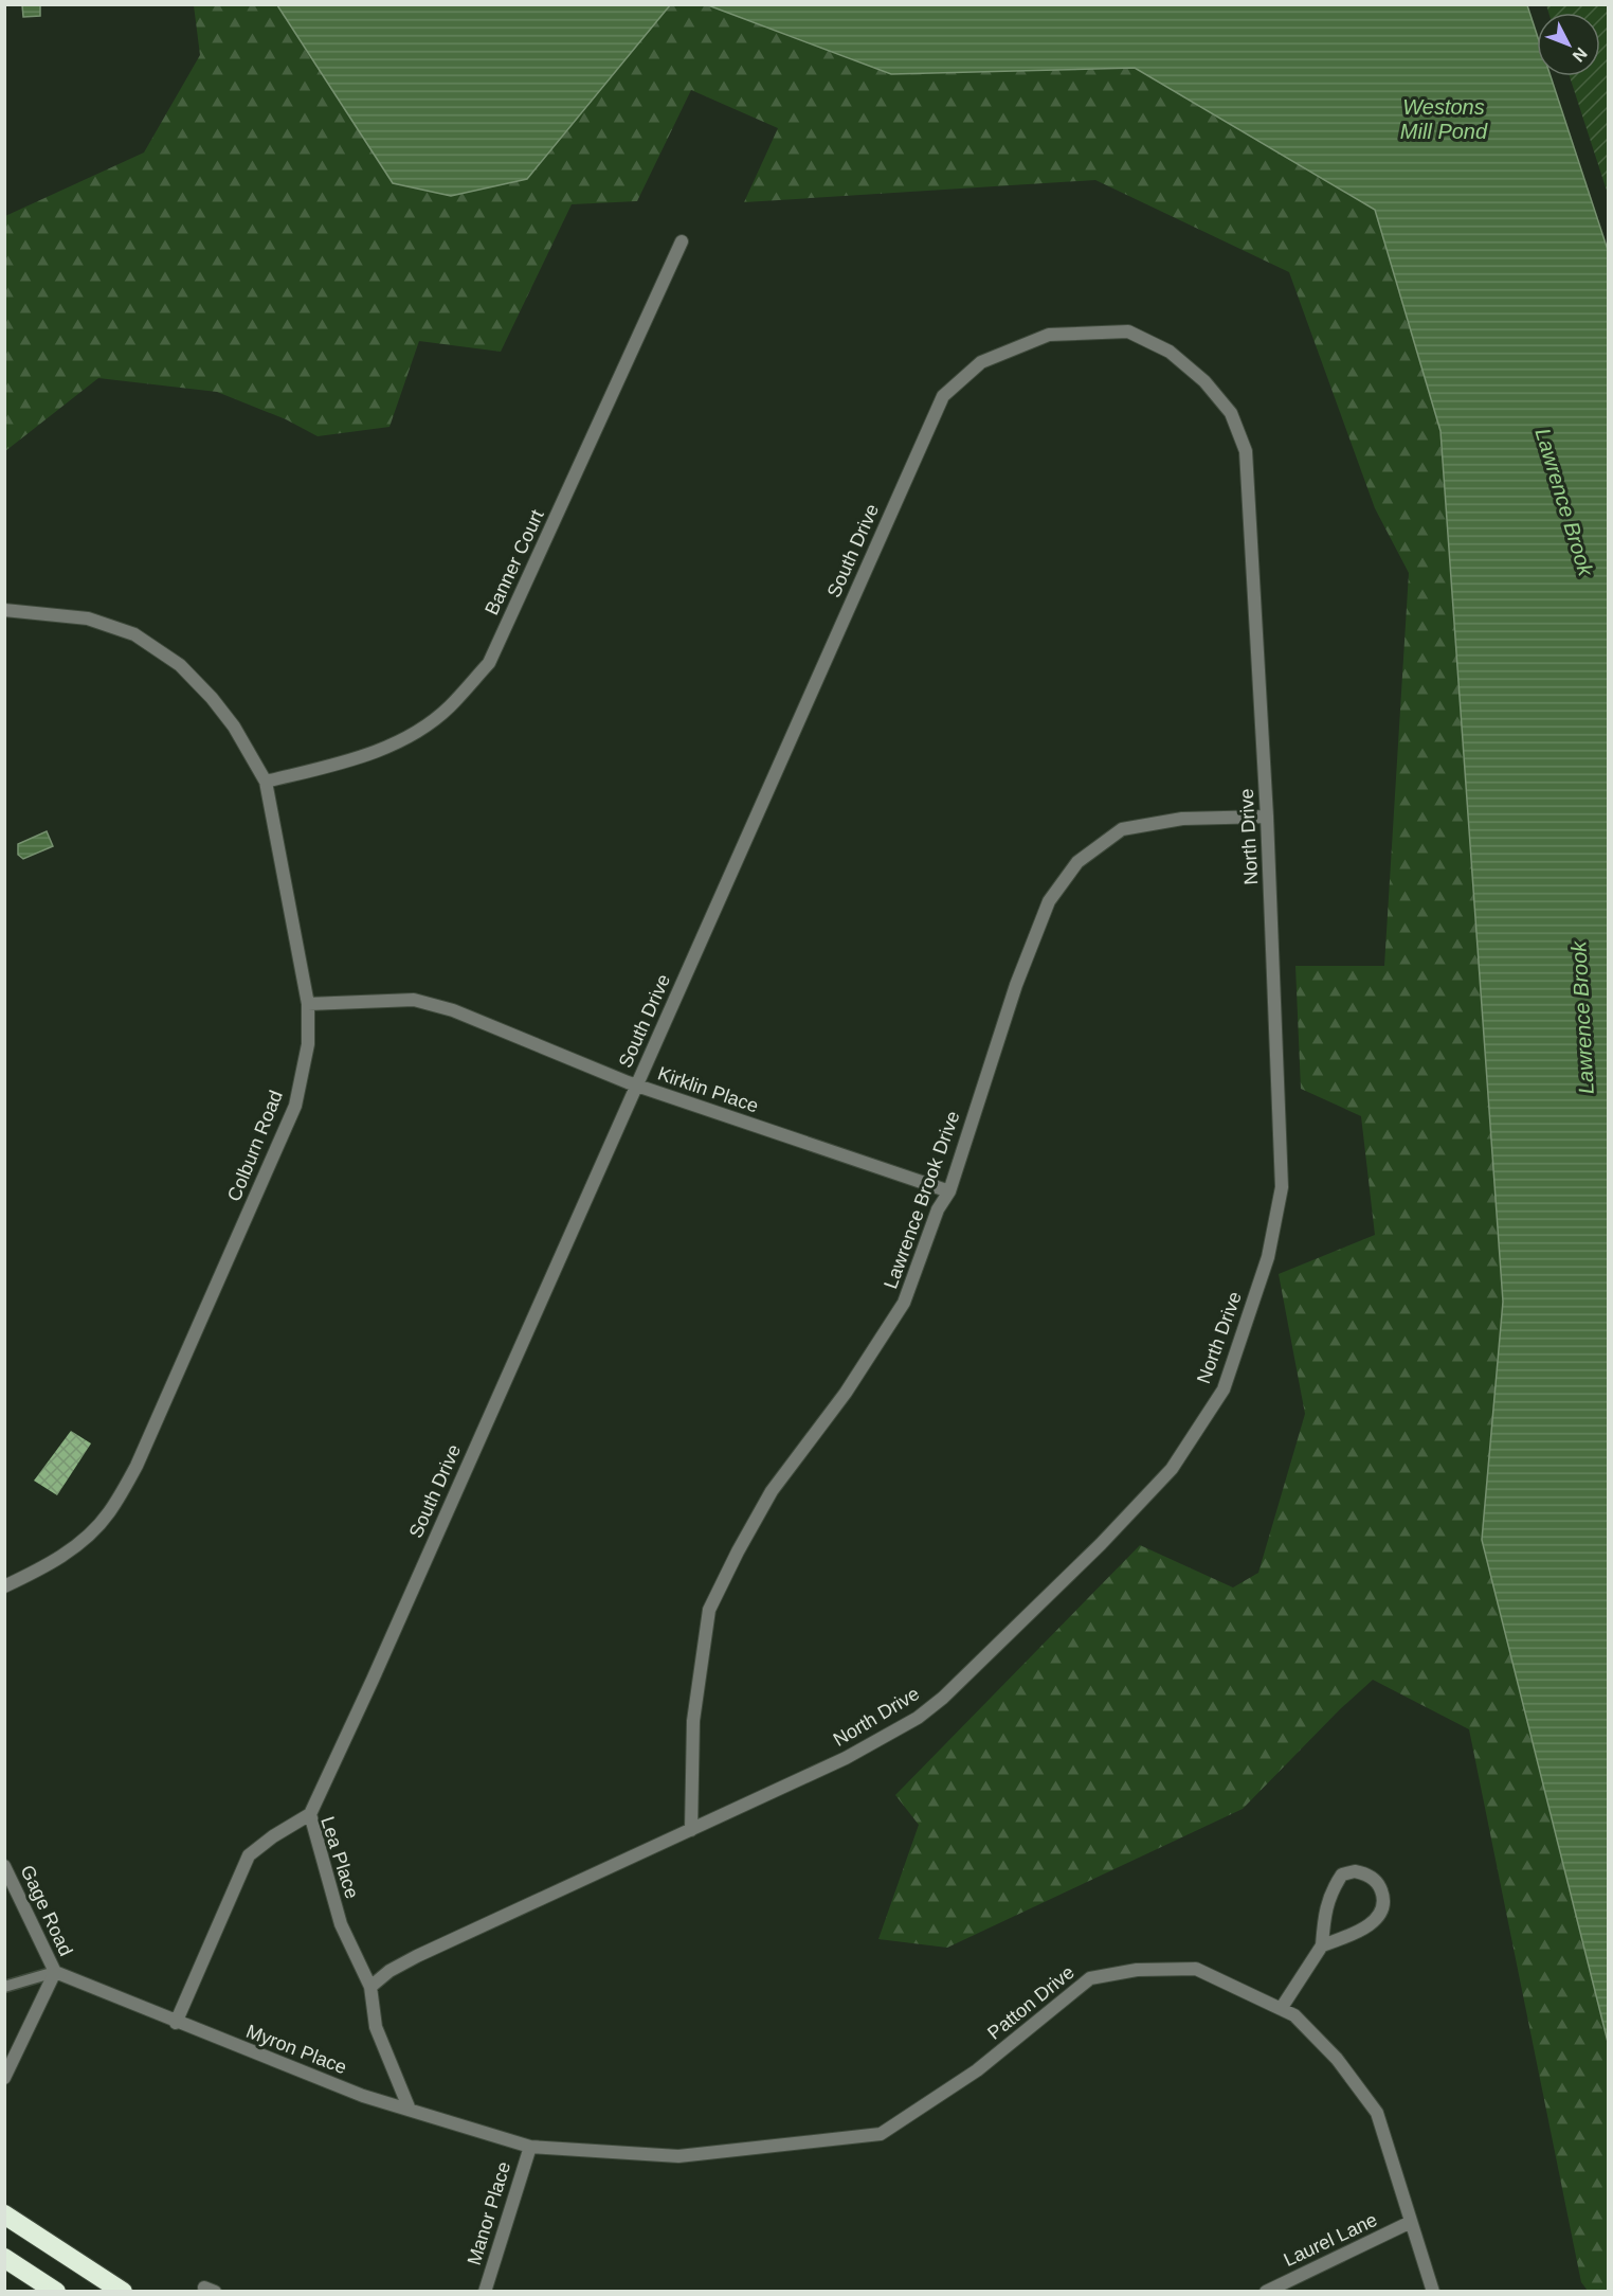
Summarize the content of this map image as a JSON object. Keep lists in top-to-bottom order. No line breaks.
{"streets":{"street":["South Drive","Banner Court","North Drive","Kirklin Place","Colburn Road","Lawrence Brook Drive","Lea Place","Gage Road","Patton Drive","Myron Place","Manor Place","Laurel Lane"]},"crossings":[["South Drive","North Drive"],["South Drive","Kirklin Place"],["South Drive","Lea Place"],["Banner Court","Colburn Road"],["North Drive","Lawrence Brook Drive"],["North Drive","Lea Place"],["Kirklin Place","Colburn Road"],["Kirklin Place","Lawrence Brook Drive"],["Lea Place","Myron Place"],["Gage Road","Myron Place"],["Patton Drive","Myron Place"],["Patton Drive","Manor Place"],["Patton Drive","Laurel Lane"],["Myron Place","Manor Place"]],"water":["Westons Mill Pond","Lawrence Brook"],"north":"bottom right"}
